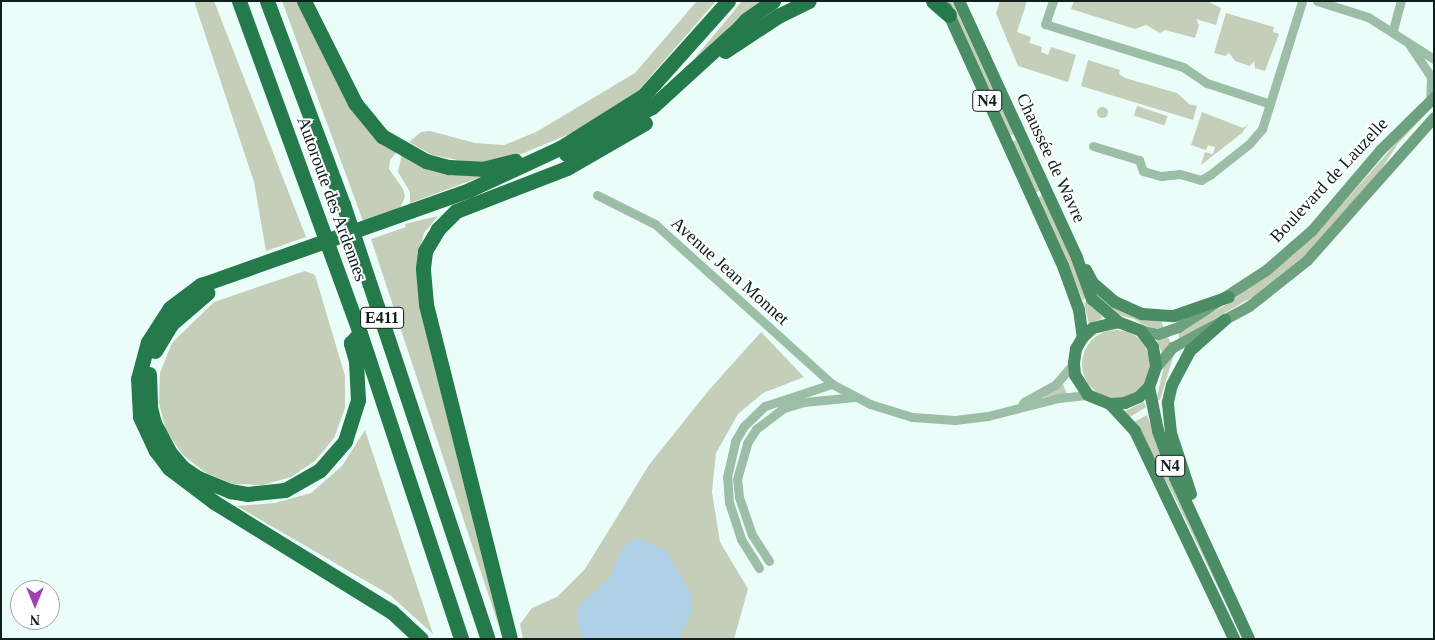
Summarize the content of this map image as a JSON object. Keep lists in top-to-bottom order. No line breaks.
{"streets":{"highway":["Autoroute des Ardennes","E411"],"main road":["N4","Chaussée de Wavre","Boulevard de Lauzelle"],"street":["Avenue Jean Monnet"]},"crossings":[["N4","Chaussée de Wavre"],["N4","Boulevard de Lauzelle"],["N4","Avenue Jean Monnet"],["Chaussée de Wavre","Boulevard de Lauzelle"],["Chaussée de Wavre","Avenue Jean Monnet"],["Boulevard de Lauzelle","Avenue Jean Monnet"]],"north":"bottom"}
